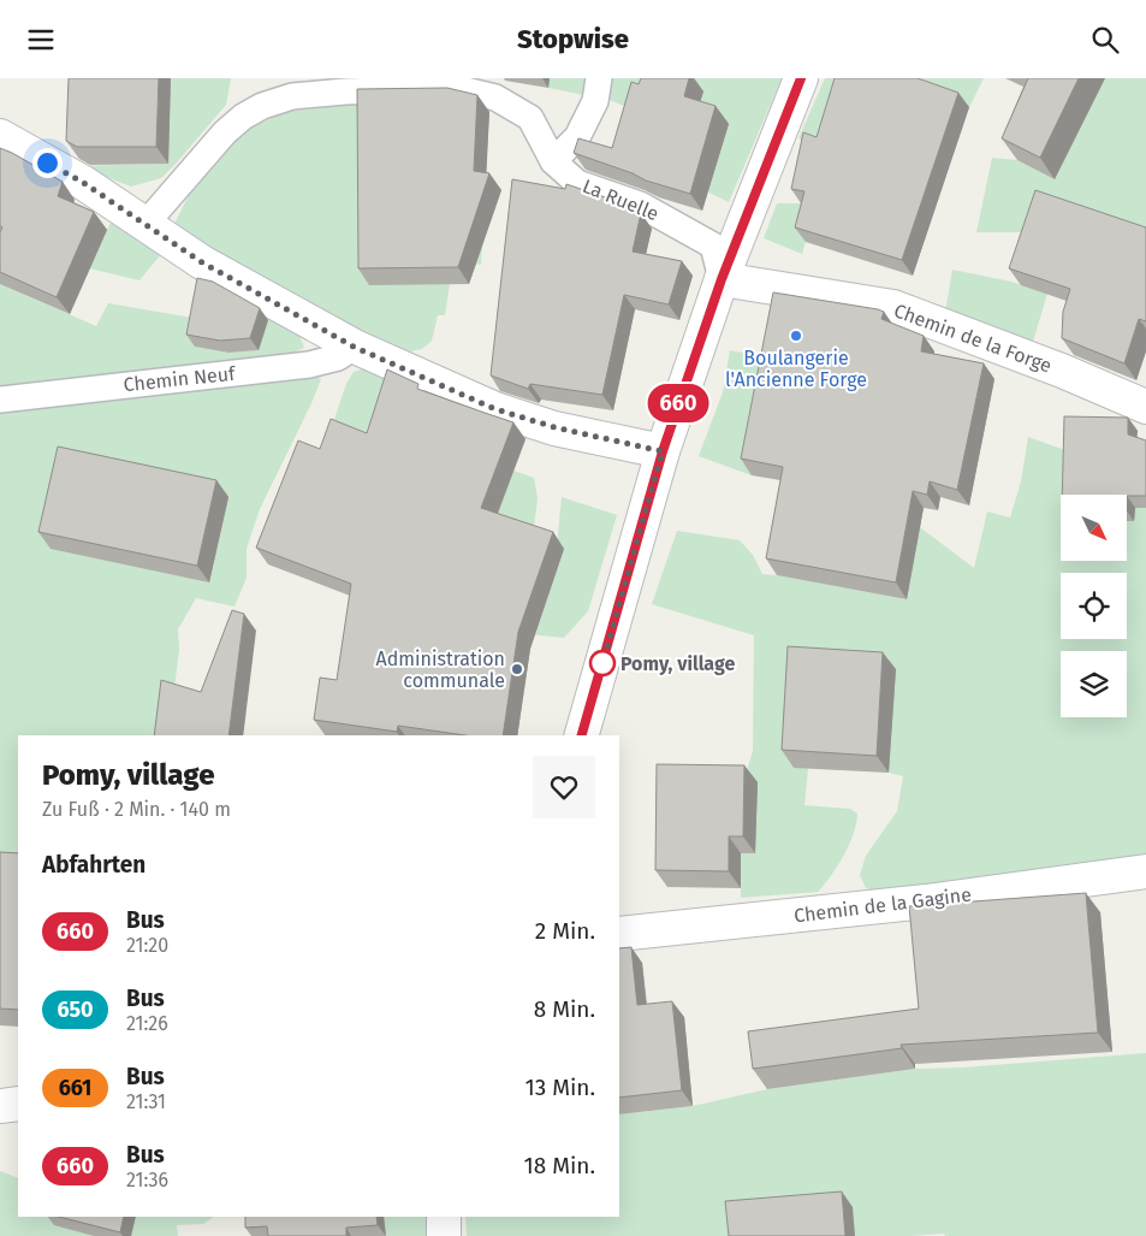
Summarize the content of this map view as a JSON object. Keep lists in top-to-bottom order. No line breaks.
{"streets":{"street":["Chemin de la Forge","Chemin de la Gagine"],"lane":["La Ruelle","Chemin Neuf"]},"places":["Boulangerie l'Ancienne Forge","Pomy, village","Administration communale"],"lines":["bus line 660"],"north":"bottom right","page":{"header":"Stopwise","on_map":"660","heading":[["Pomy, village","Zu Fuß · 2 Min. · 140 m"],"Abfahrten"],"list":[{"mark":"660","name":"Bus","note":"21:20","value":"2 Min."},{"mark":"650","name":"Bus","note":"21:26","value":"8 Min."},{"mark":"661","name":"Bus","note":"21:31","value":"13 Min."},{"mark":"660","name":"Bus","note":"21:36","value":"18 Min."}]}}
